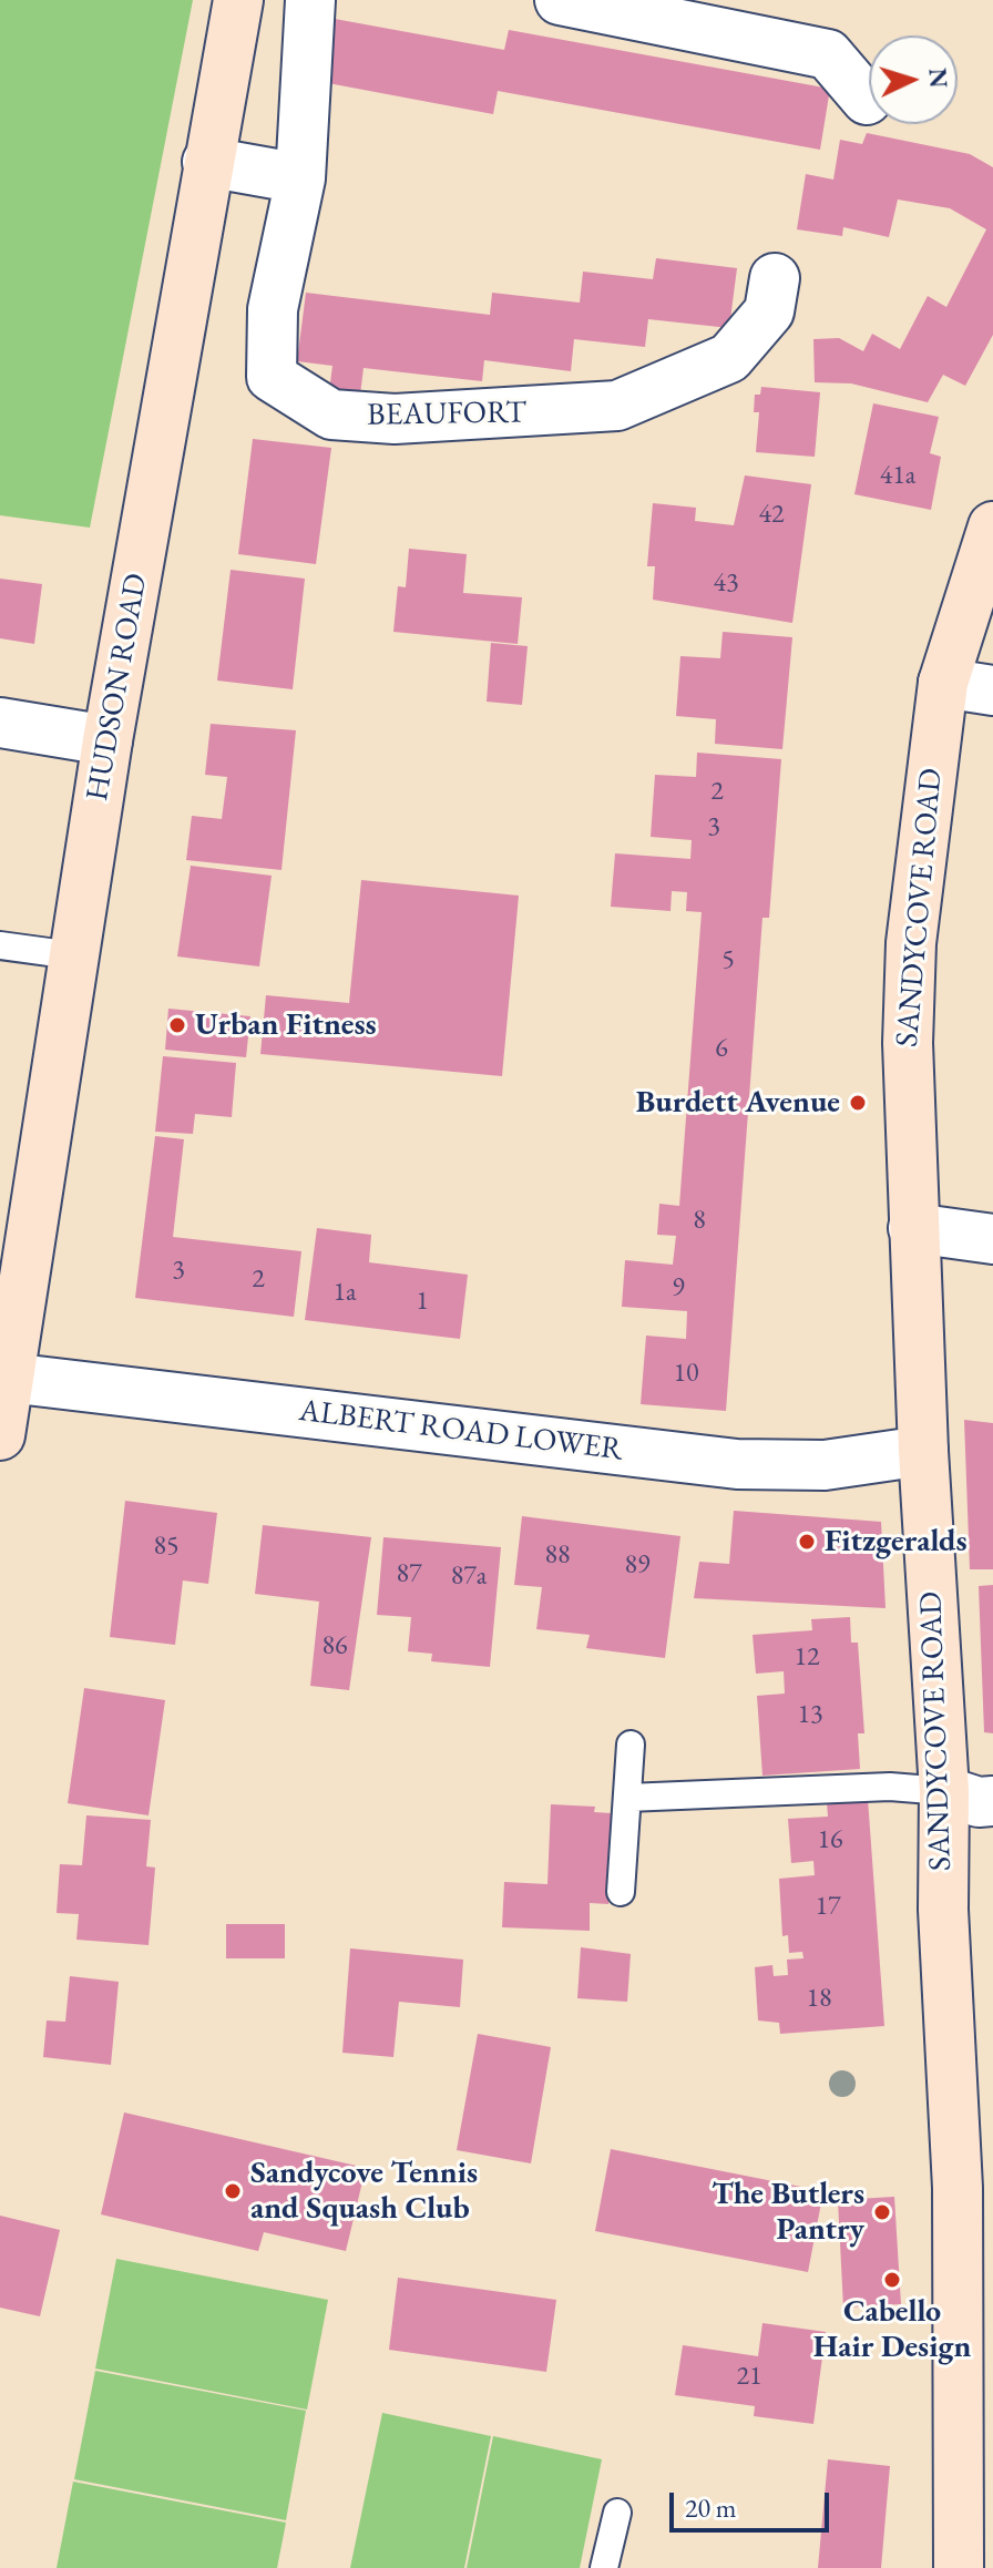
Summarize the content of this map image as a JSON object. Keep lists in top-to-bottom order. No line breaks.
{"streets":{"main road":["HUDSON ROAD","SANDYCOVE ROAD"],"street":["BEAUFORT","ALBERT ROAD LOWER"]},"crossings":[["HUDSON ROAD","ALBERT ROAD LOWER"],["SANDYCOVE ROAD","ALBERT ROAD LOWER"]],"places":["Urban Fitness","Burdett Avenue","Fitzgeralds","Sandycove Tennis and Squash Club","The Butlers Pantry","Cabello Hair Design"],"house_numbers":["41a","42","43","2","3","5","6","8","3","2","9","1a","1","10","85","88","89","87","87a","86","12","13","16","17","18","21"],"scale_bar":"20 m","north":"right"}
